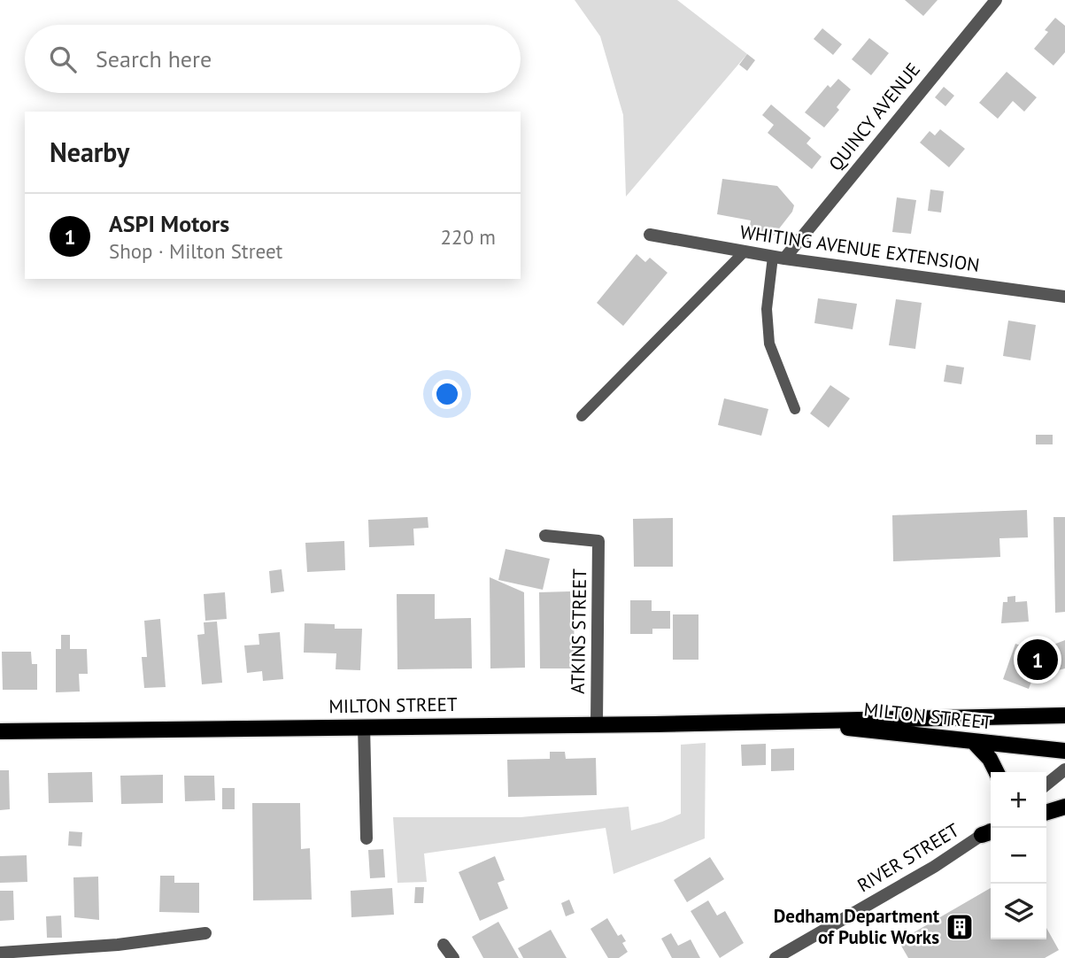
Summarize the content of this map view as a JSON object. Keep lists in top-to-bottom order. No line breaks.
{"streets":{"main road":["MILTON STREET"],"street":["QUINCY AVENUE","WHITING AVENUE EXTENSION","ATKINS STREET","RIVER STREET"]},"crossings":[["QUINCY AVENUE","WHITING AVENUE EXTENSION"],["ATKINS STREET","MILTON STREET"]],"places":{"building":["Dedham Department of Public Works"]},"page":{"search":"Search here","heading":"Nearby","list":[{"mark":"1","name":"ASPI Motors","note":"Shop · Milton Street","value":"220 m"}],"pins":"1","map_buttons":["+","−"]}}
